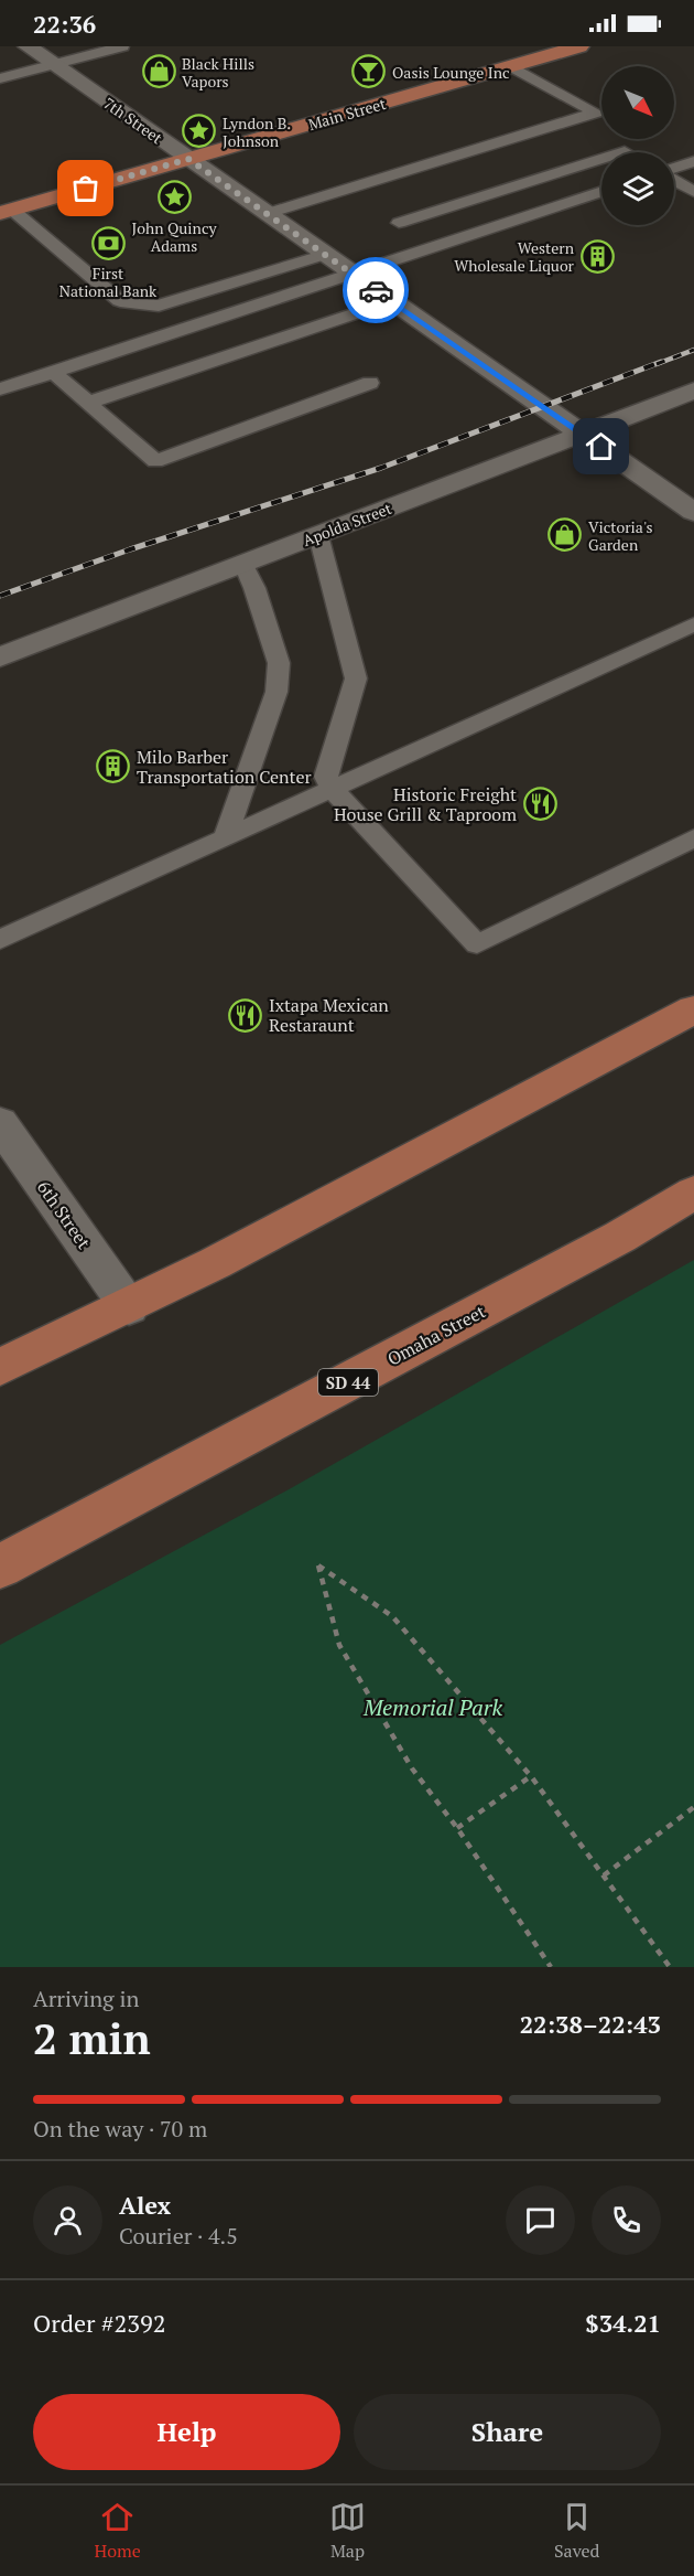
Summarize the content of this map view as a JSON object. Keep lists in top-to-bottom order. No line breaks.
{"streets":{"main road":["Main Street","Omaha Street","SD 44"],"street":["7th Street","Apolda Street","6th Street"]},"crossings":[["Main Street","7th Street"],["7th Street","Apolda Street"]],"parks":["Memorial Park"],"places":{"shop":["Black Hills Vapors","Victoria's Garden"],"bar":["Oasis Lounge Inc"],"place":["Lyndon B. Johnson","John Quincy Adams"],"bank":["First National Bank"],"building":["Western Wholesale Liquor","Milo Barber Transportation Center"],"restaurant":["Historic Freight House Grill & Taproom","Ixtapa Mexican Restaraunt"]},"north":"bottom right","page":{"status":"22:36","heading":["2 min","Arriving in","22:38–22:43"],"panel":["Alex","Courier · 4.5","Order #2392","$34.21"],"bar":"On the way · 70 m","buttons":["Help","Share"],"tabs":["Home","Map","Saved"]}}
